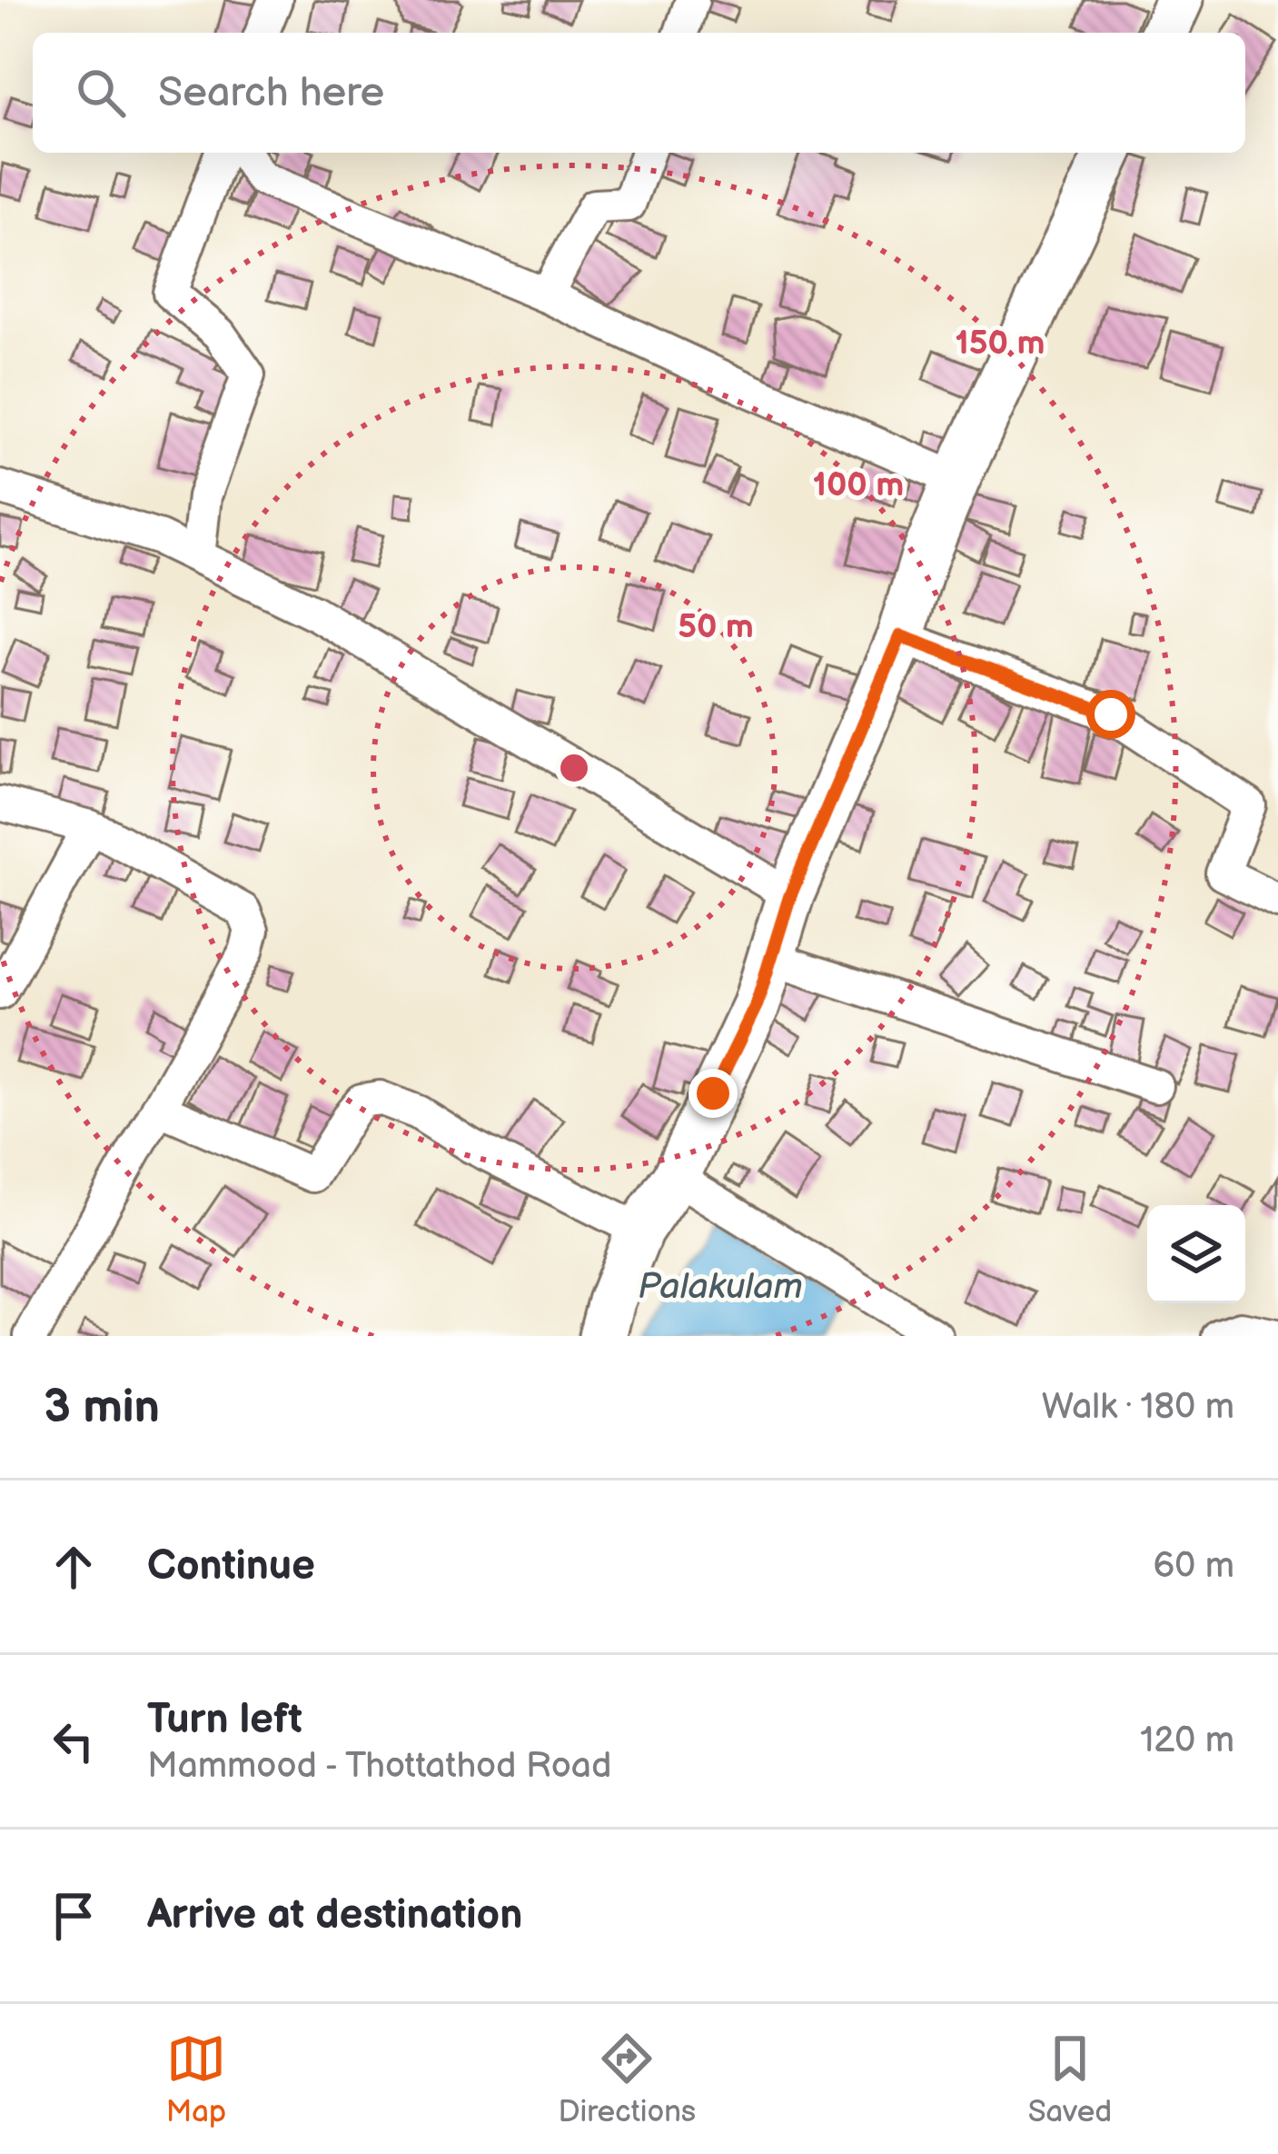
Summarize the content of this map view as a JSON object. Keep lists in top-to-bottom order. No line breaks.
{"water":["Palakulam"],"page":{"search":"Search here","heading":["3 min","Walk · 180 m"],"list":[["Continue","60 m"],["Turn left","Mammood - Thottathod Road","120 m"],"Arrive at destination"],"nav":["Map","Directions","Saved"]},"rings":["150 m","100 m","50 m"]}
